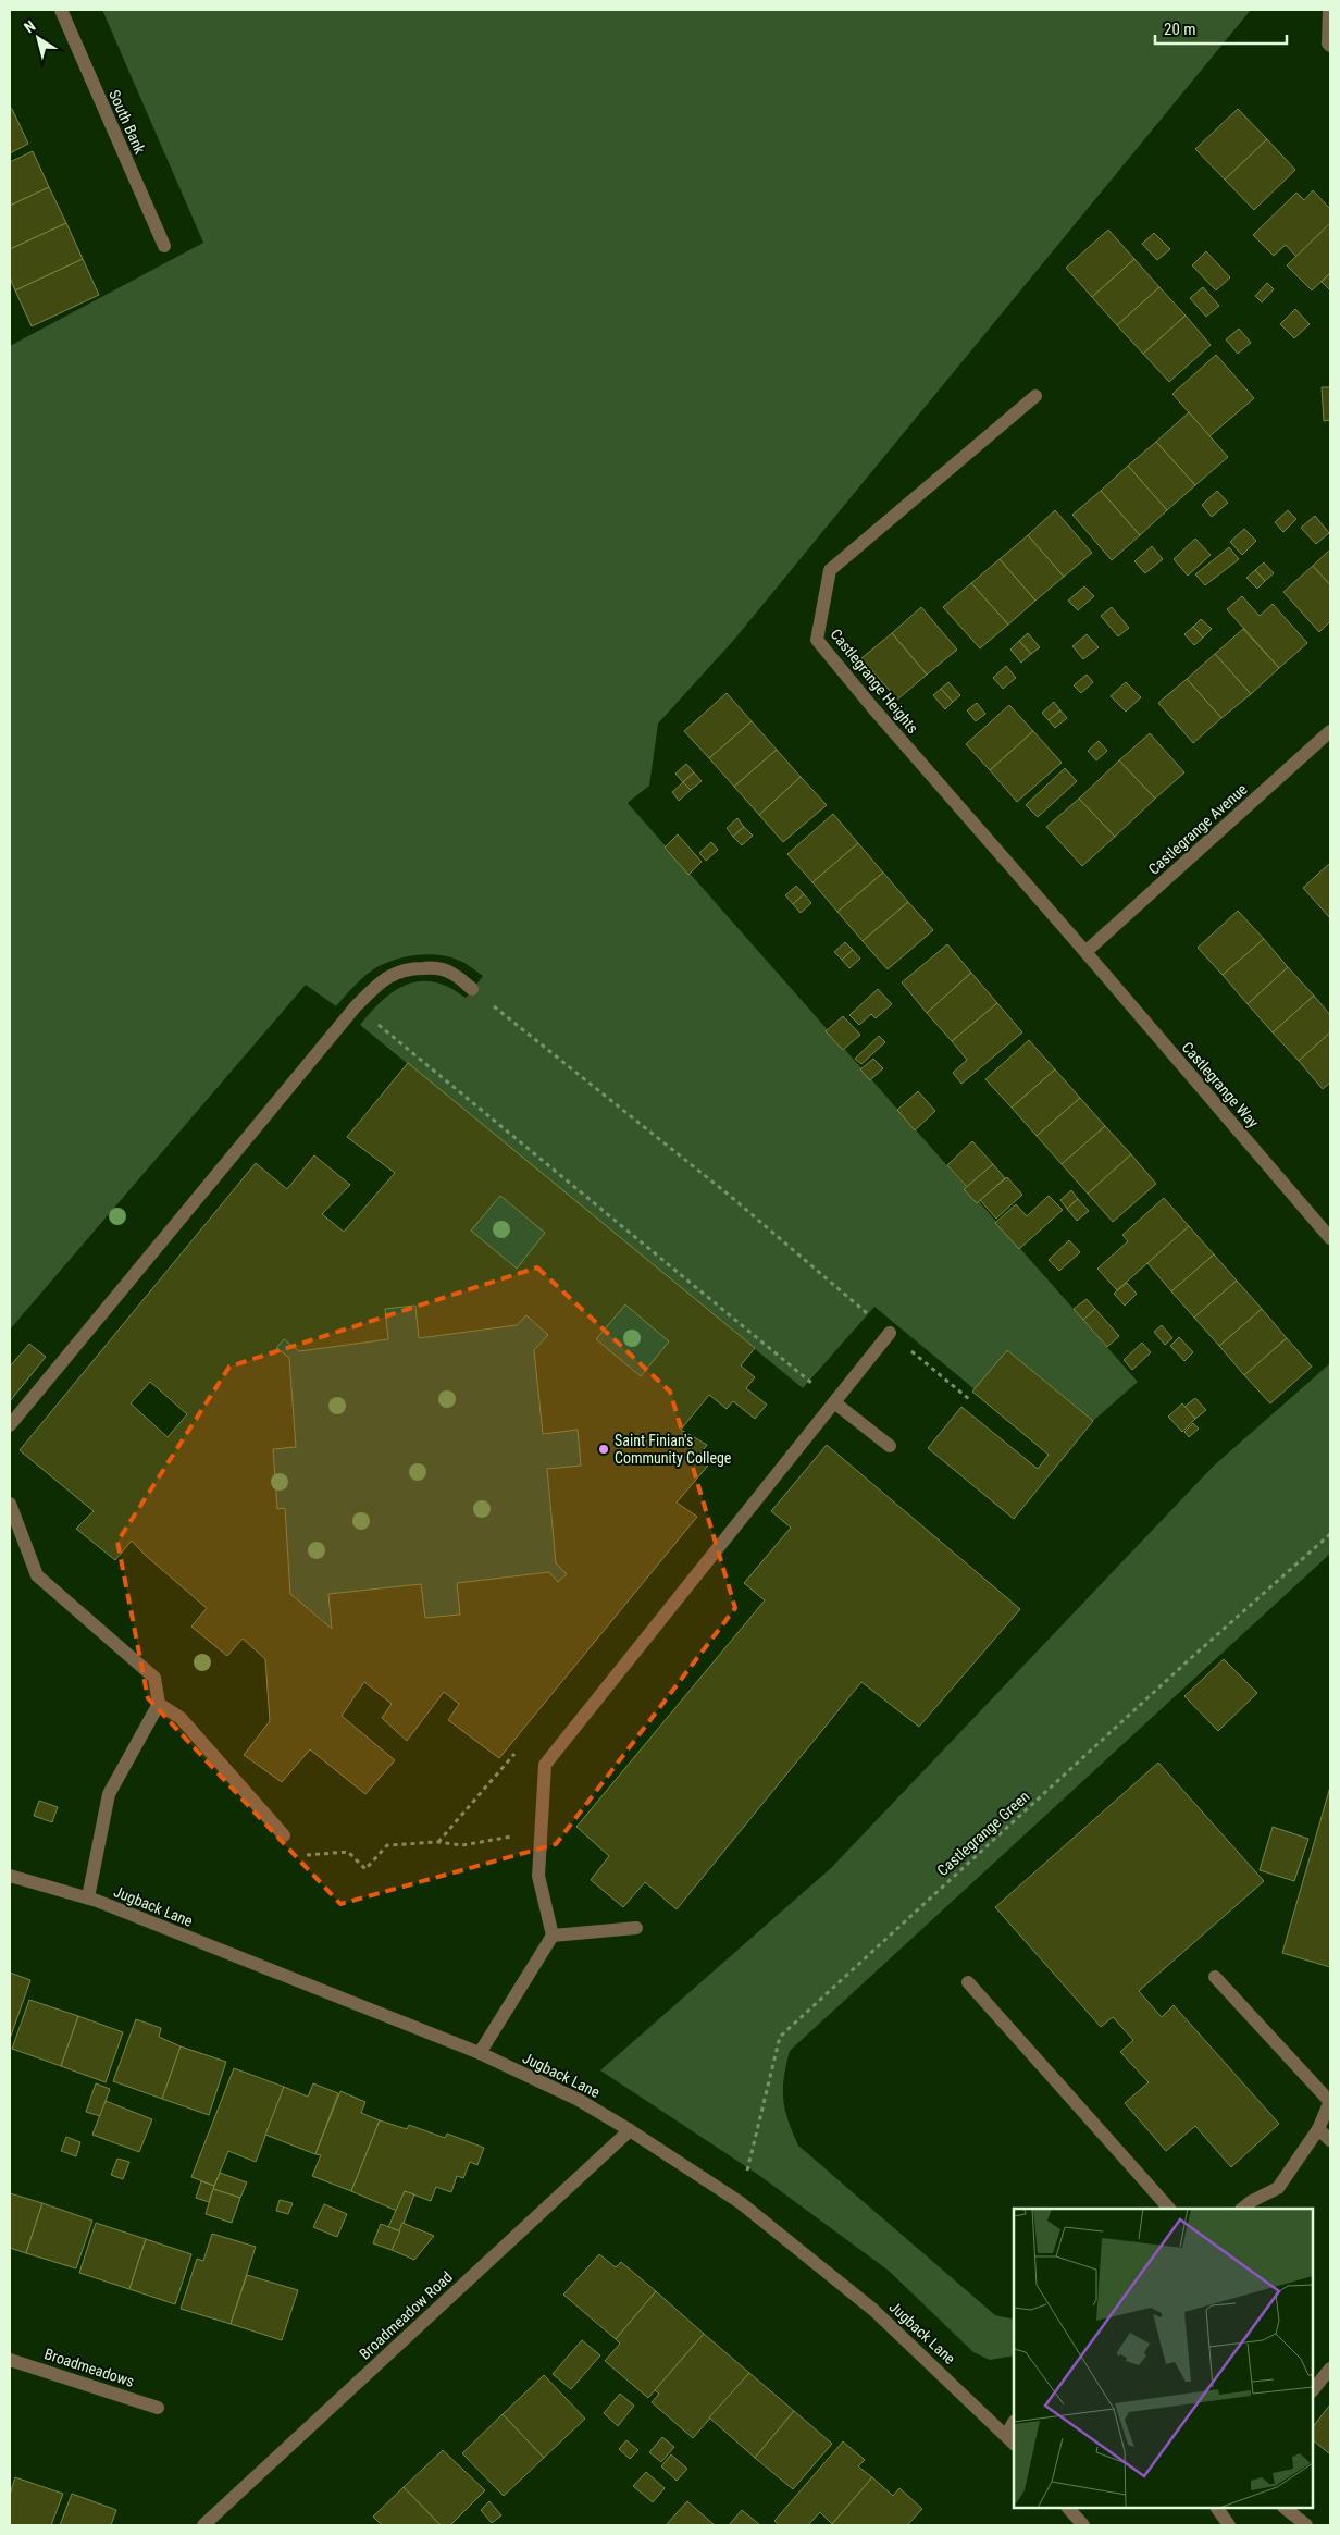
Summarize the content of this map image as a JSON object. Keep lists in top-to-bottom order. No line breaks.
{"streets":{"street":["South Bank","Castlegrange Heights","Castlegrange Avenue","Castlegrange Way","Jugback Lane","Broadmeadow Road","Broadmeadows"],"path":["Castlegrange Green"]},"crossings":[["Castlegrange Heights","Castlegrange Avenue"],["Castlegrange Heights","Castlegrange Way"],["Castlegrange Avenue","Castlegrange Way"],["Castlegrange Green","Jugback Lane"],["Jugback Lane","Broadmeadow Road"]],"places":["Saint Finian's Community College"],"scale_bar":"20 m","north":"top left"}
